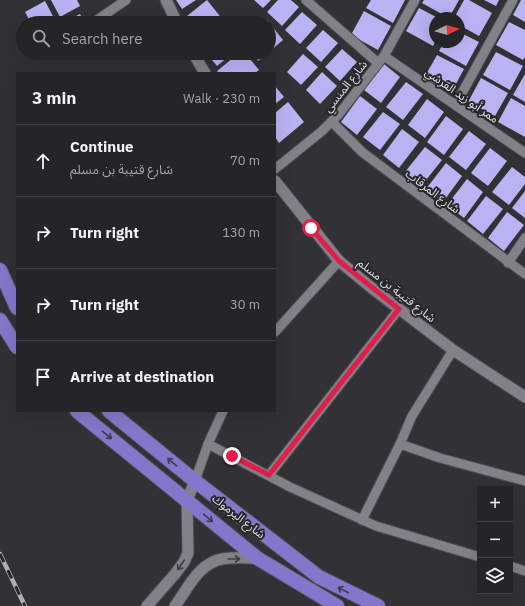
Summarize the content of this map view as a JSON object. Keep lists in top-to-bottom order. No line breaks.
{"streets":{"highway":["شارع اليرموك"],"street":["شارع المنسي","ممر أبو زيد القرشي","شارع المرقاب","شارع قتيبة بن مسلم"]},"crossings":[["شارع المنسي","ممر أبو زيد القرشي"],["شارع المنسي","شارع المرقاب"]],"north":"right","page":{"search":"Search here","heading":["3 min","Walk · 230 m"],"list":[["Continue","شارع قتيبة بن مسلم","70 m"],["Turn right","130 m"],["Turn right","30 m"],"Arrive at destination"],"map_buttons":["+","−"]}}
